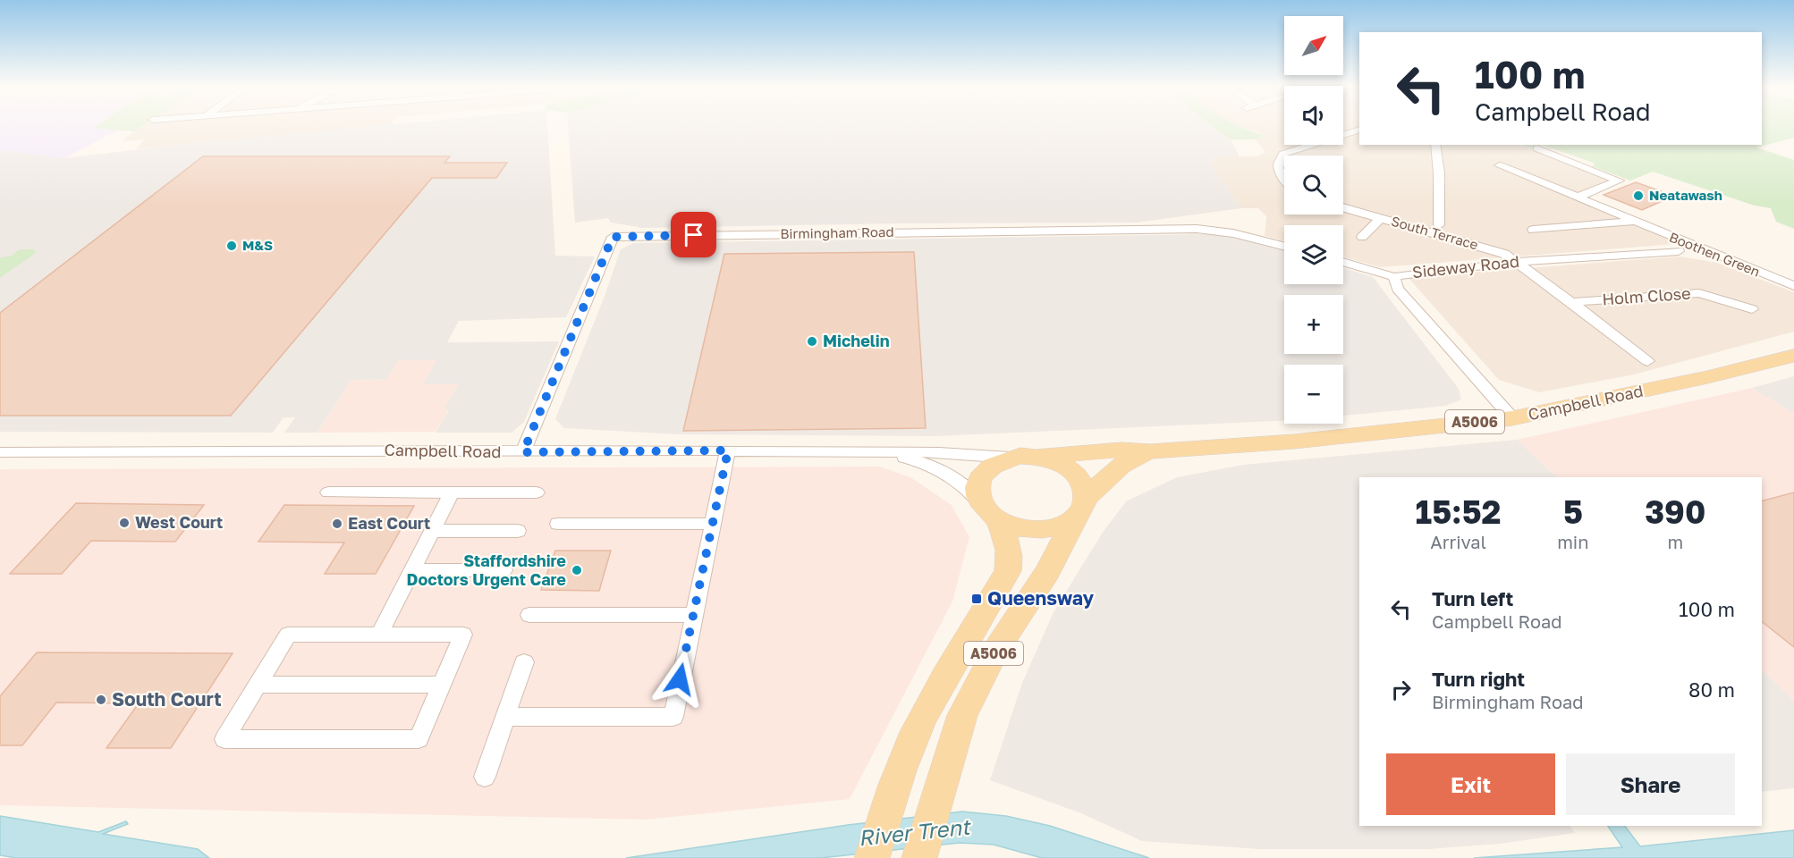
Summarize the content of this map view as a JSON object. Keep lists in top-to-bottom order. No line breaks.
{"streets":{"main road":["Campbell Road","A5006"],"street":["Birmingham Road","South Terrace","Boothen Green","Sideway Road","Holm Close"]},"crossings":[["Birmingham Road","Campbell Road"],["South Terrace","Sideway Road"],["South Terrace","Holm Close"],["Sideway Road","Campbell Road"],["Campbell Road","A5006"]],"water":["River Trent"],"places":{"other":["Neatawash","M&S","Michelin","West Court","East Court","Staffordshire Doctors Urgent Care","South Court"],"transit":["Queensway"]},"north":"top right","page":{"map_buttons":["+","−"],"turn":["100 m","Campbell Road"],"eta":["15:52","Arrival","5","min","390","m"],"list":[{"name":"Turn left","note":"Campbell Road","value":"100 m"},{"name":"Turn right","note":"Birmingham Road","value":"80 m"}],"buttons":["Exit","Share"]}}
